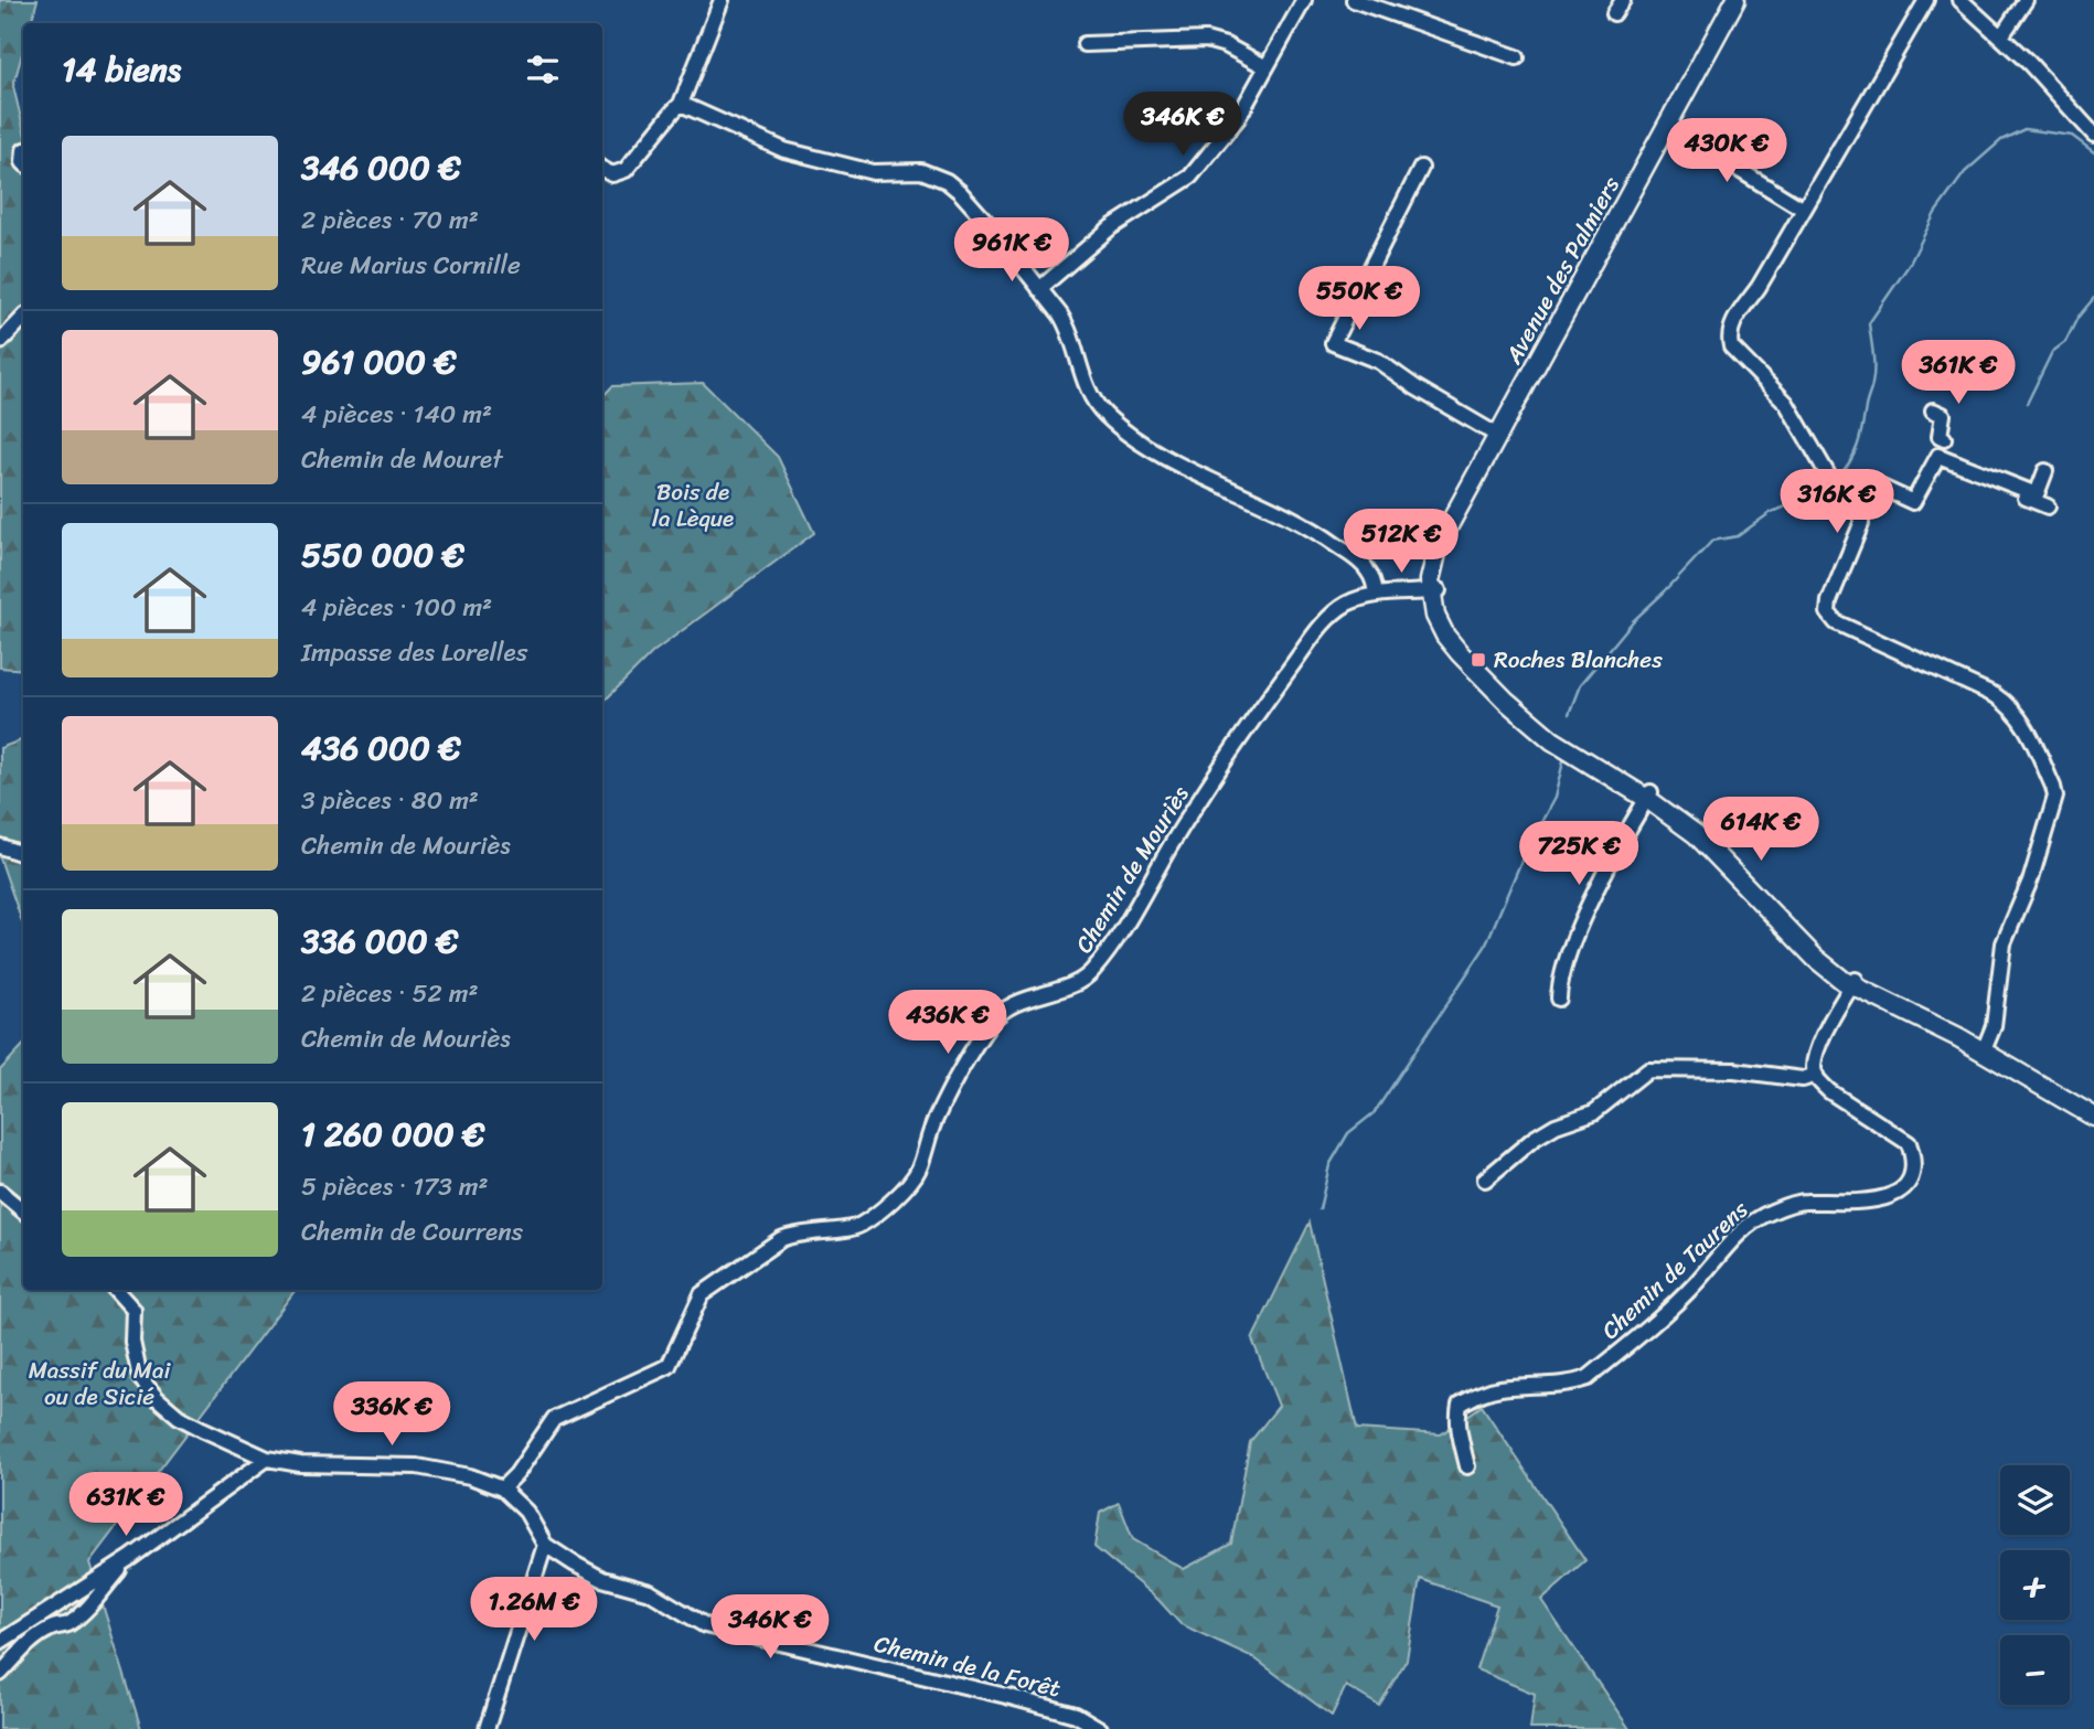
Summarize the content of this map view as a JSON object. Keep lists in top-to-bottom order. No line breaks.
{"streets":{"main road":["Avenue des Palmiers"],"street":["Chemin de Mouriès","Chemin de Taurens","Chemin de la Forêt"]},"crossings":[["Avenue des Palmiers","Chemin de Mouriès"],["Chemin de Mouriès","Chemin de la Forêt"]],"parks":["Bois de la Lèque","Massif du Mai ou de Sicié"],"places":{"transit":["Roches Blanches"]},"page":{"heading":"14 biens","price":["346K €","430K €","961K €","550K €","361K €","316K €","512K €","614K €","725K €","436K €","336K €","631K €","1.26M €","346K €"],"list":[{"name":"346 000 €","note":"2 pièces · 70 m² · Rue Marius Cornille"},{"name":"961 000 €","note":"4 pièces · 140 m² · Chemin de Mouret"},{"name":"550 000 €","note":"4 pièces · 100 m² · Impasse des Lorelles"},{"name":"436 000 €","note":"3 pièces · 80 m² · Chemin de Mouriès"},{"name":"336 000 €","note":"2 pièces · 52 m² · Chemin de Mouriès"},{"name":"1 260 000 €","note":"5 pièces · 173 m² · Chemin de Courrens"}],"map_buttons":["+","−"]}}
